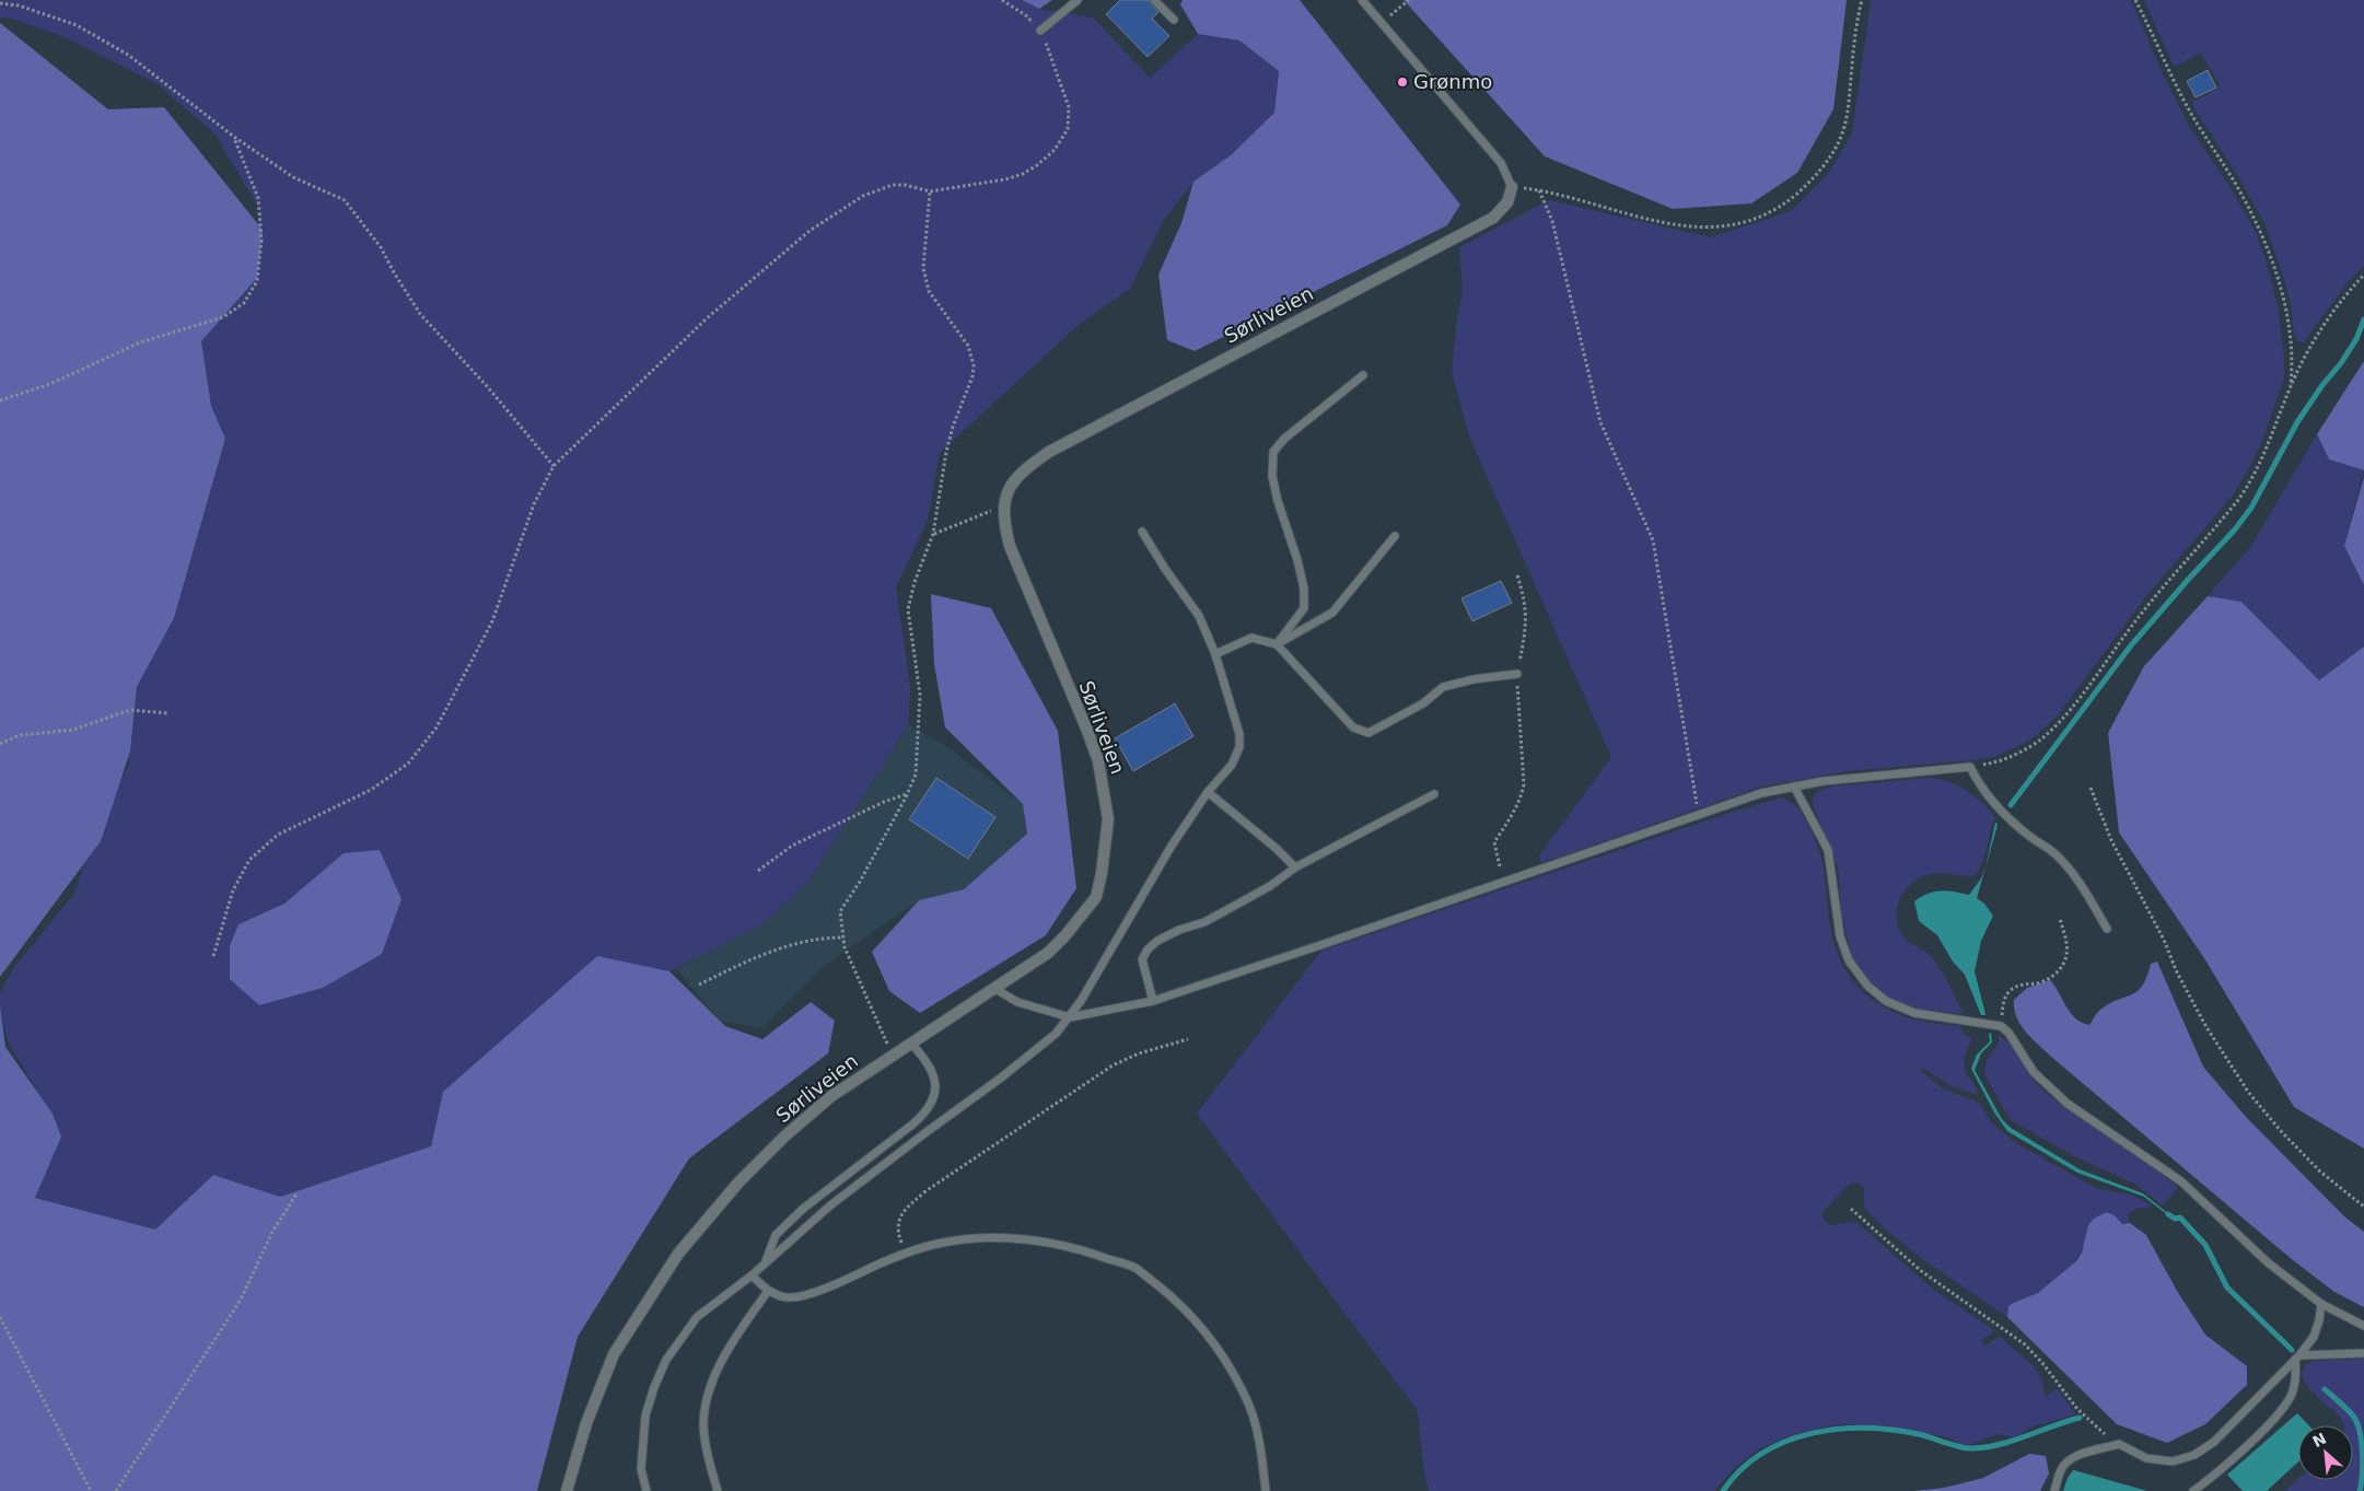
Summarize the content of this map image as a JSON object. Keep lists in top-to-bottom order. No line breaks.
{"streets":{"street":["Sørliveien"]},"places":["Grønmo"],"north":"top left"}
